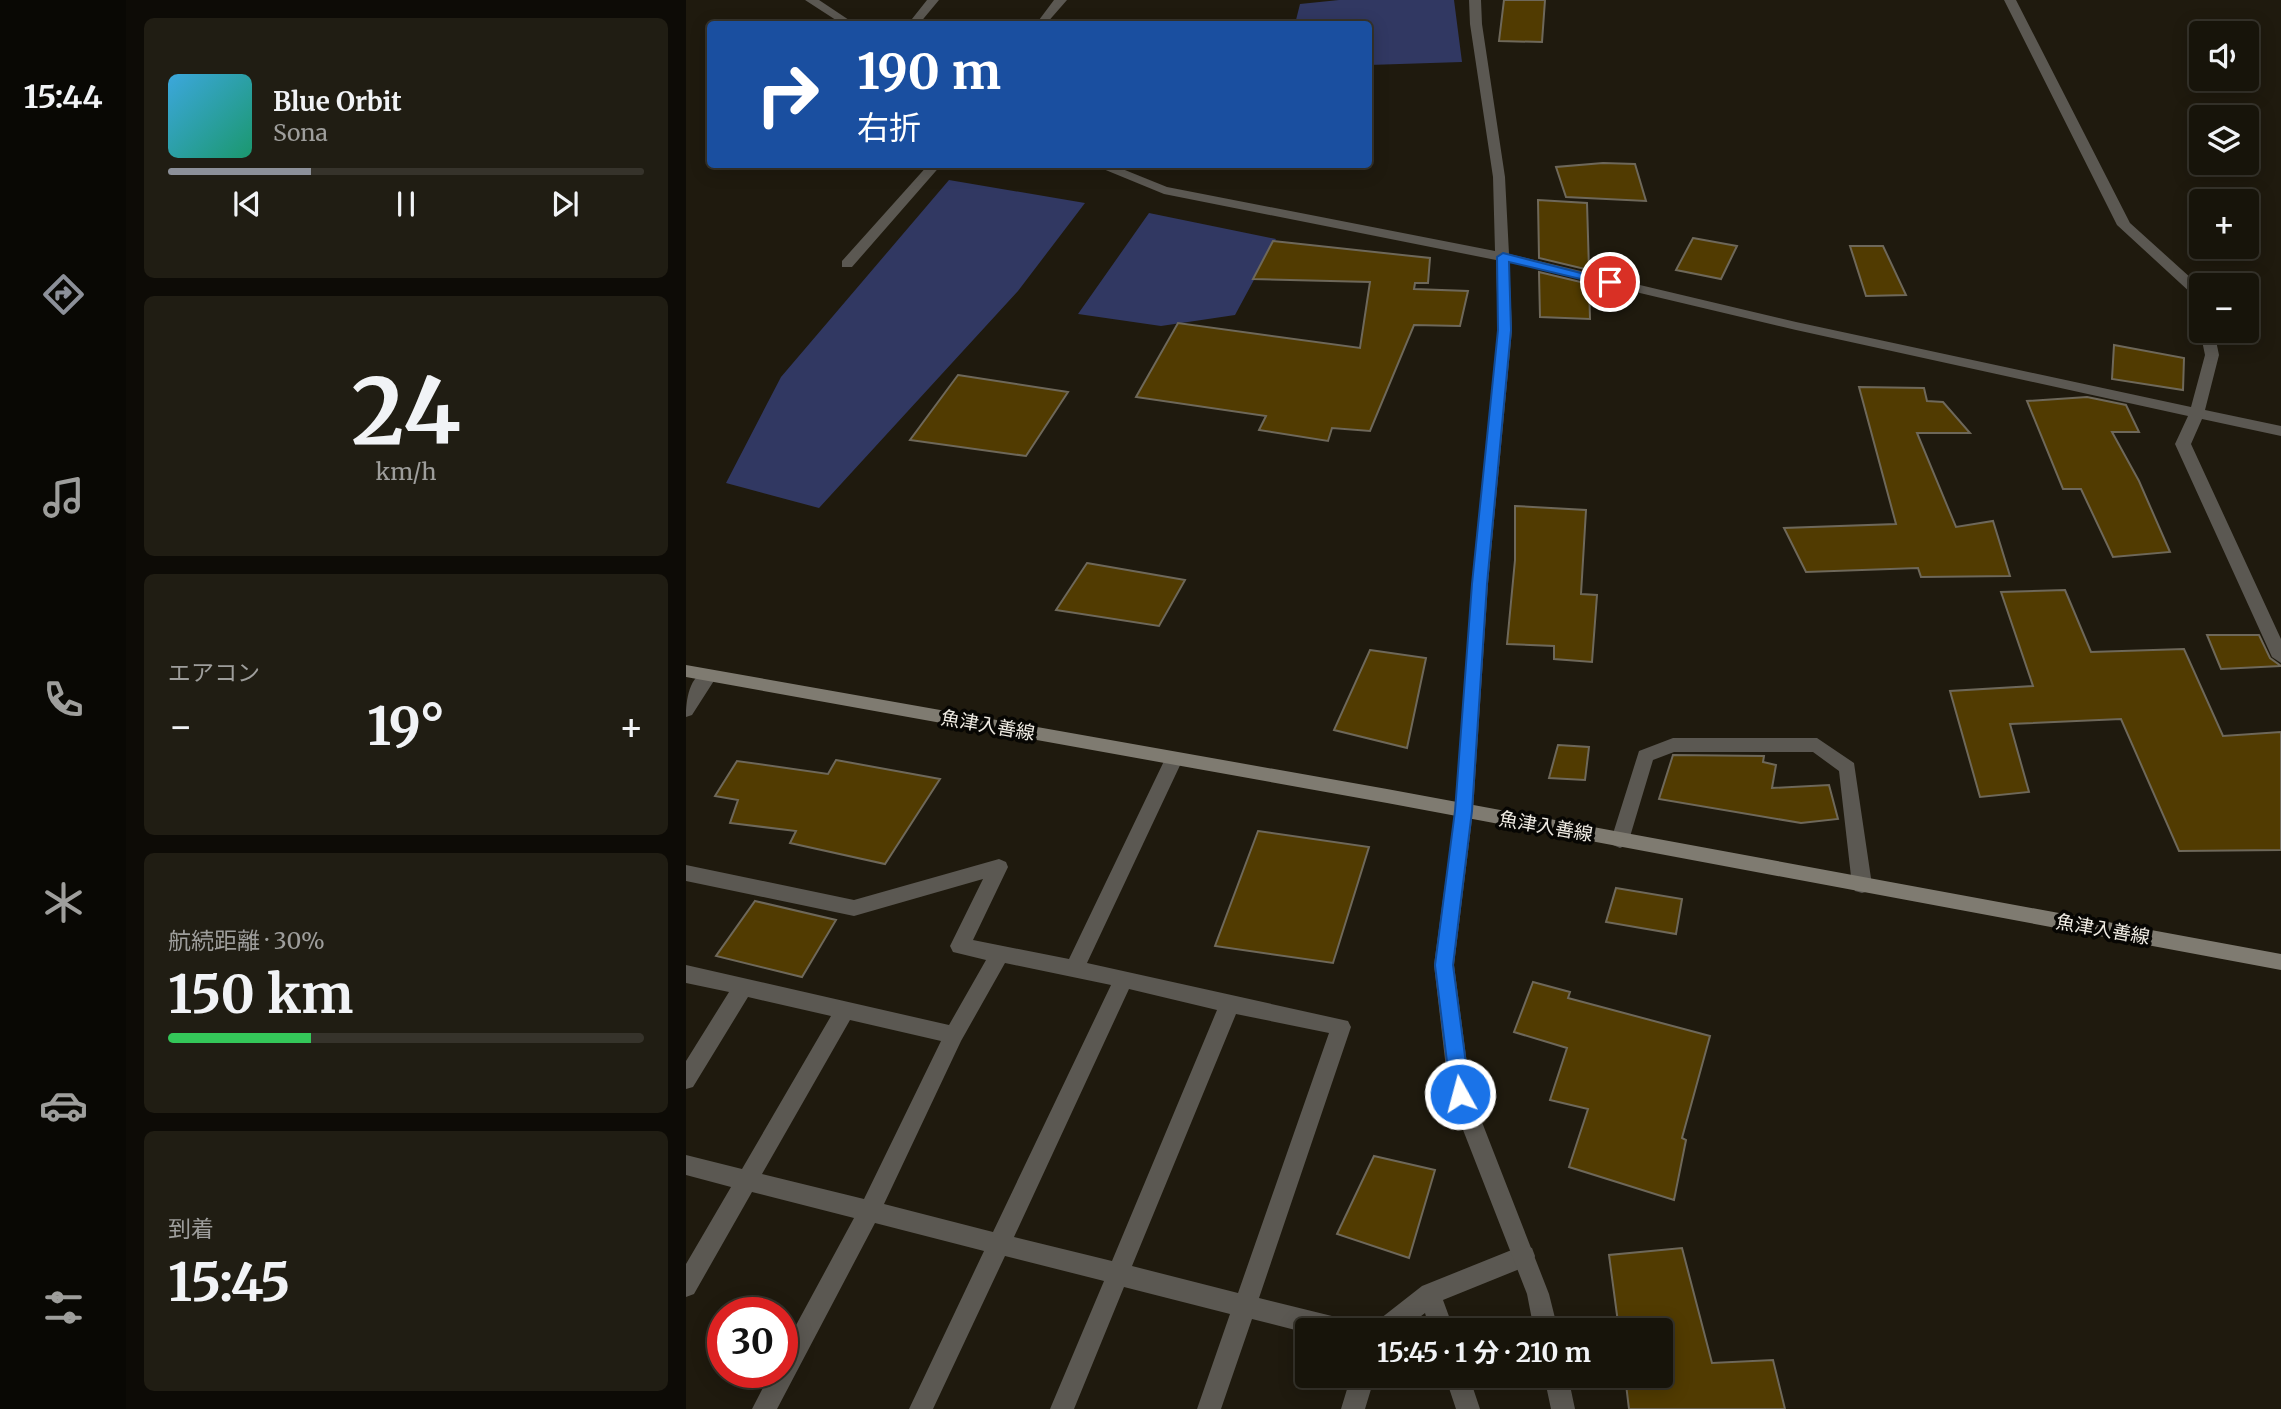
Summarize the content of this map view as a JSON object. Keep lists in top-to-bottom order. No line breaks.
{"streets":{"main road":["魚津入善線"]},"page":{"tabs":"15:44","map_buttons":["+","−"],"turn":["190 m","右折"],"song":["Blue Orbit","Sona"],"tile":[["24","km/h"],"エアコン",["航続距離 · 30%","150 km"],["到着","15:45"]],"heat":["−","19°","+"],"limit":"30","trip":"15:45 · 1 分 · 210 m"}}
